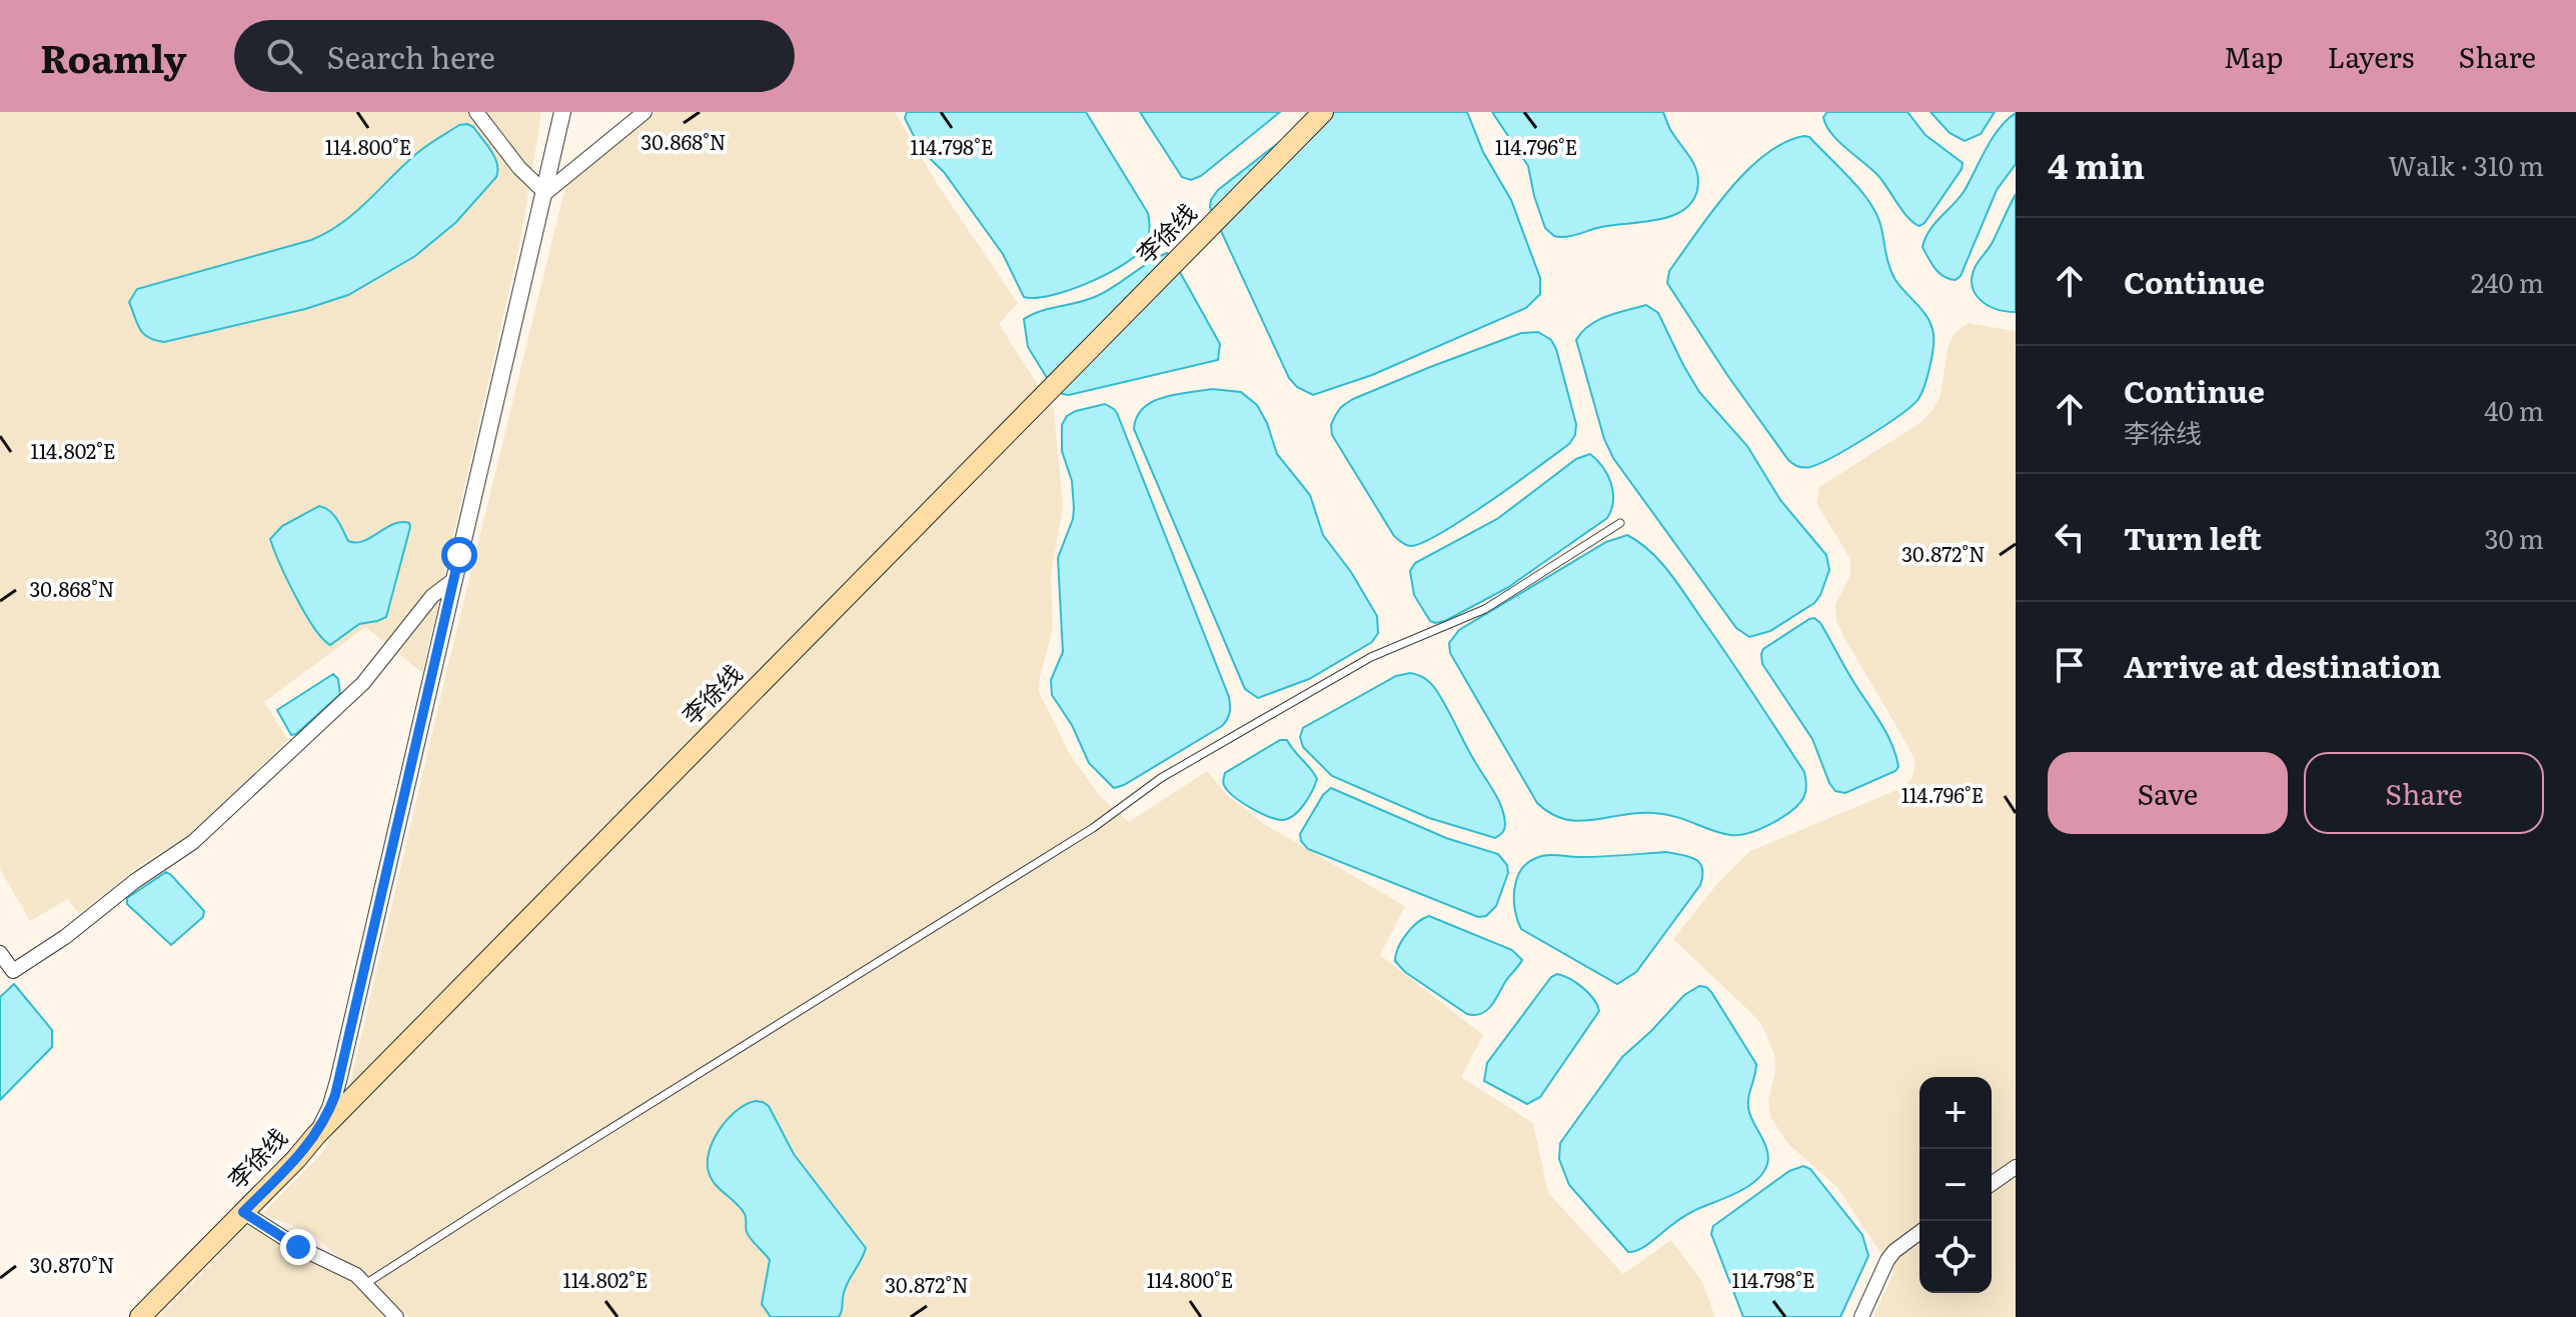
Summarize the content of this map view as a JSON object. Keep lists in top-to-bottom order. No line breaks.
{"streets":{"main road":["李徐线"]},"page":{"header":"Roamly","search":"Search here","nav":["Map","Layers","Share"],"heading":["4 min","Walk · 310 m"],"list":[["Continue","240 m"],["Continue","李徐线","40 m"],["Turn left","30 m"],"Arrive at destination"],"buttons":["Save","Share"],"map_buttons":["+","−"]},"coordinates":["30.868°N","114.796°E","114.800°E","114.798°E","114.802°E","30.872°N","30.870°N"]}
